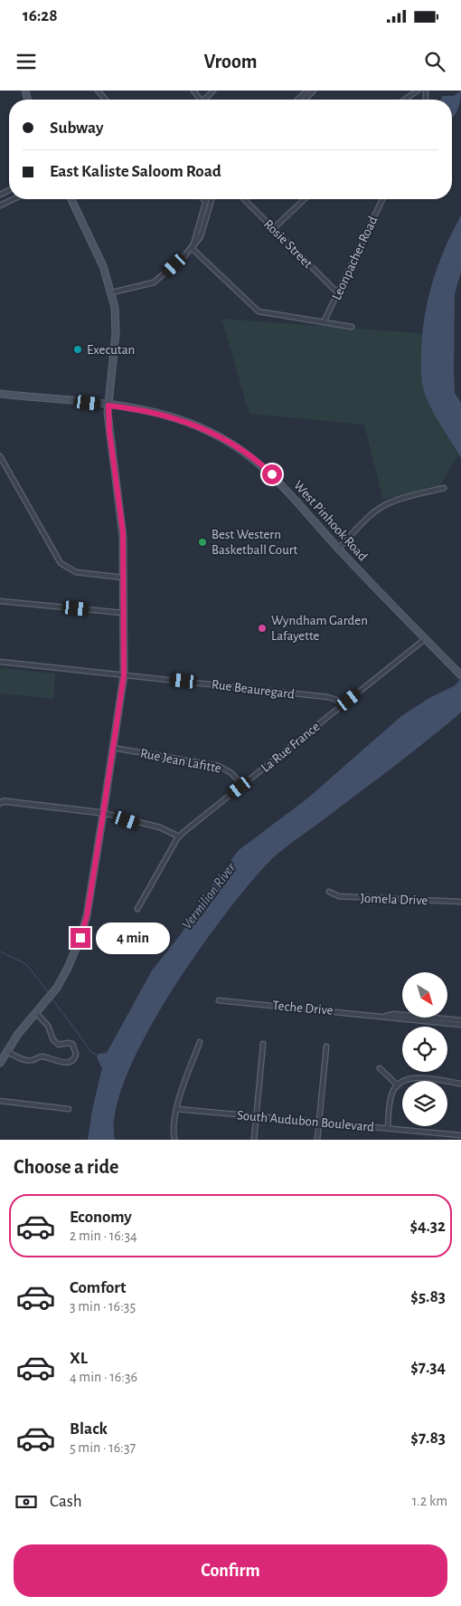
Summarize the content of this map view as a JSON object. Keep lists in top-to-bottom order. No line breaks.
{"streets":{"main road":["West Pinhook Road"],"street":["Rosie Street","Leonpacher Road","Rue Beauregard","La Rue France","Rue Jean Lafitte","Jomela Drive","Teche Drive","South Audubon Boulevard"]},"crossings":[["Rosie Street","Leonpacher Road"],["West Pinhook Road","La Rue France"],["Rue Beauregard","La Rue France"],["La Rue France","Rue Jean Lafitte"]],"water":["Vermilion River"],"places":["Executan","Best Western Basketball Court","Wyndham Garden Lafayette"],"north":"bottom right","page":{"status":"16:28","header":"Vroom","banner":["Subway","East Kaliste Saloom Road"],"bubble":"4 min","heading":"Choose a ride","list":[{"name":"Economy","note":"2 min · 16:34","value":"$4.32"},{"name":"Comfort","note":"3 min · 16:35","value":"$5.83"},{"name":"XL","note":"4 min · 16:36","value":"$7.34"},{"name":"Black","note":"5 min · 16:37","value":"$7.83"}],"pay":["Cash","1.2 km"],"buttons":"Confirm"}}
